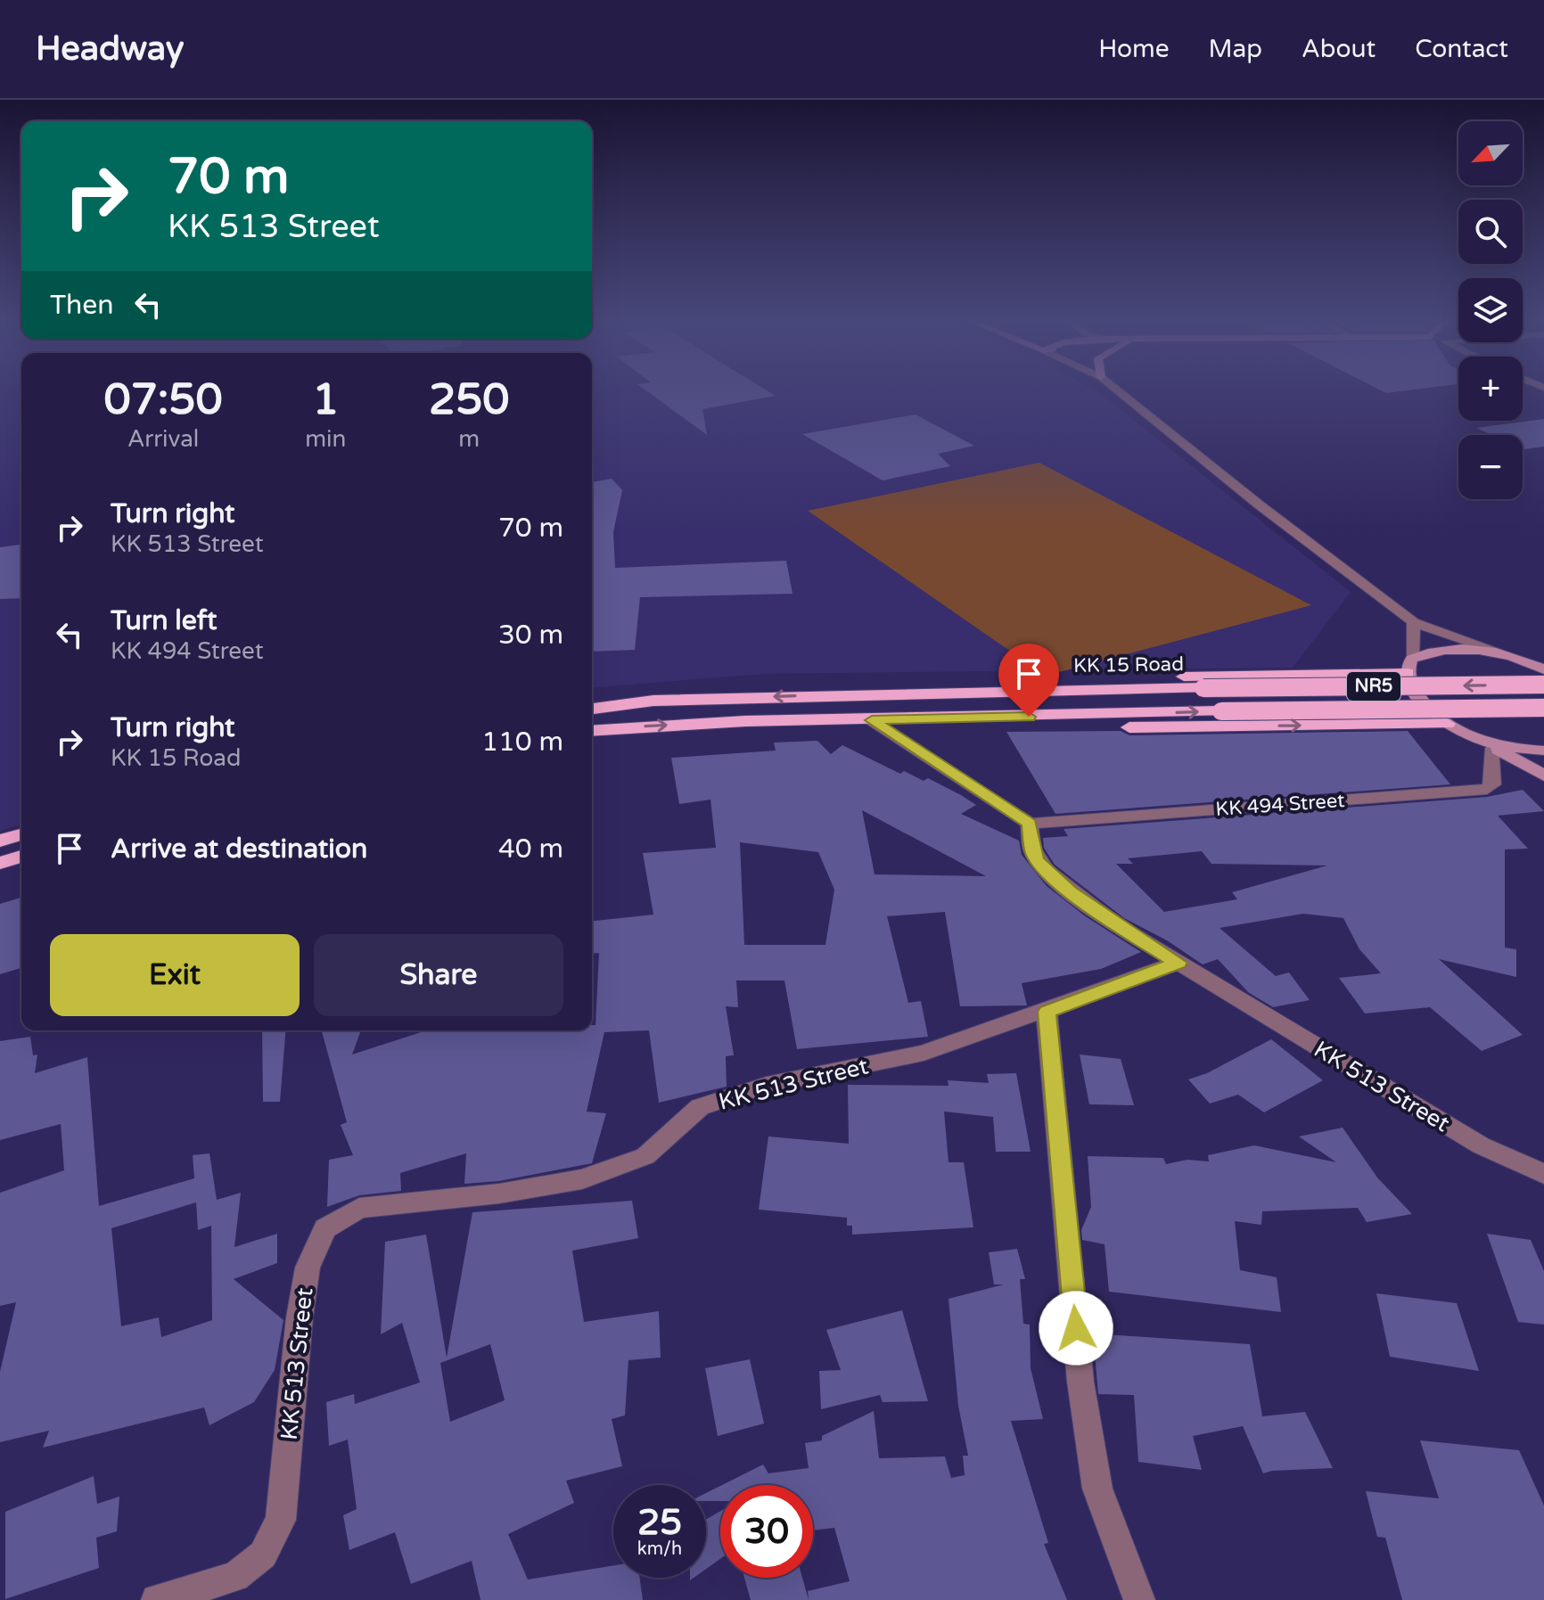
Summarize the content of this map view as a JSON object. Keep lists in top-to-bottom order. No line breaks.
{"streets":{"highway":["KK 15 Road","NR5"],"street":["KK 494 Street","KK 513 Street"]},"north":"bottom left","page":{"header":"Headway","nav":["Home","Map","About","Contact"],"map_buttons":["+","−"],"turn":["70 m","KK 513 Street"],"then":"Then","eta":["07:50","Arrival","1","min","250","m"],"list":[{"name":"Turn right","note":"KK 513 Street","value":"70 m"},{"name":"Turn left","note":"KK 494 Street","value":"30 m"},{"name":"Turn right","note":"KK 15 Road","value":"110 m"},{"name":"Arrive at destination","value":"40 m"}],"buttons":["Exit","Share"],"speed":"25 km/h","limit":"30"}}
